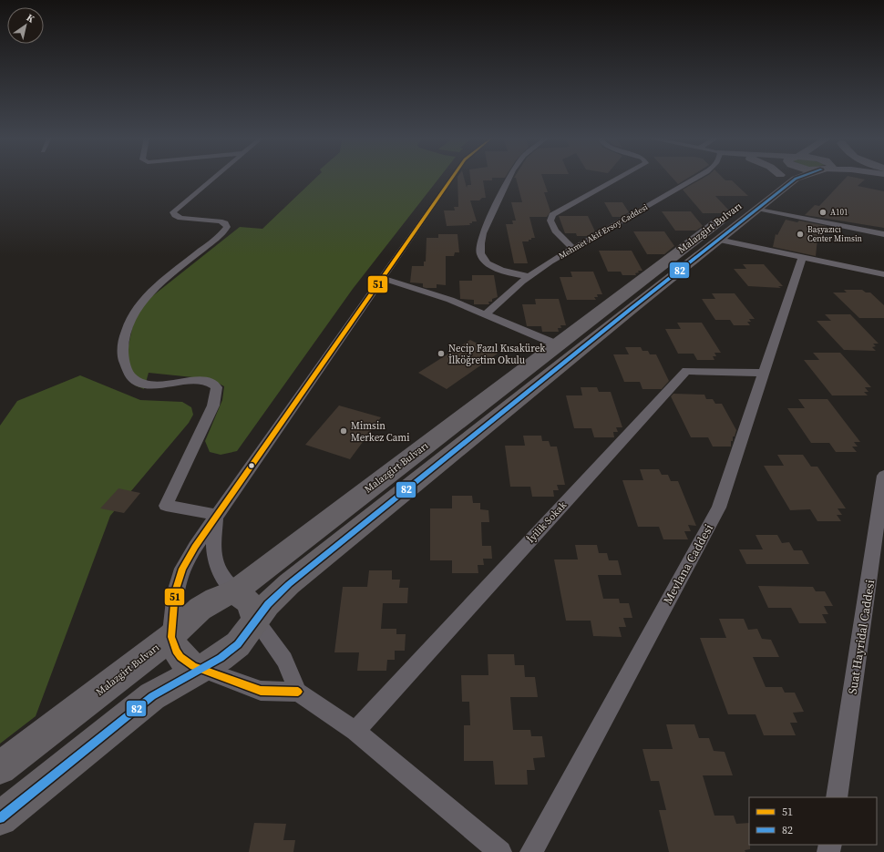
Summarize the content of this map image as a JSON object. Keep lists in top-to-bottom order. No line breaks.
{"streets":{"highway":["Malazgirt Bulvarı"],"street":["Mehmet Akif Ersoy Caddesi","İyilik Sokak","Mevlana Caddesi","Suat Hayridal Caddesi"]},"crossings":[["İyilik Sokak","Mevlana Caddesi"]],"places":["A101","Başyazıcı Center Mimsin","Necip Fazıl Kısakürek İlköğretim Okulu","Mimsin Merkez Cami"],"lines":["transit line 51","transit line 82"],"legend":["51","82"],"north":"top right"}
